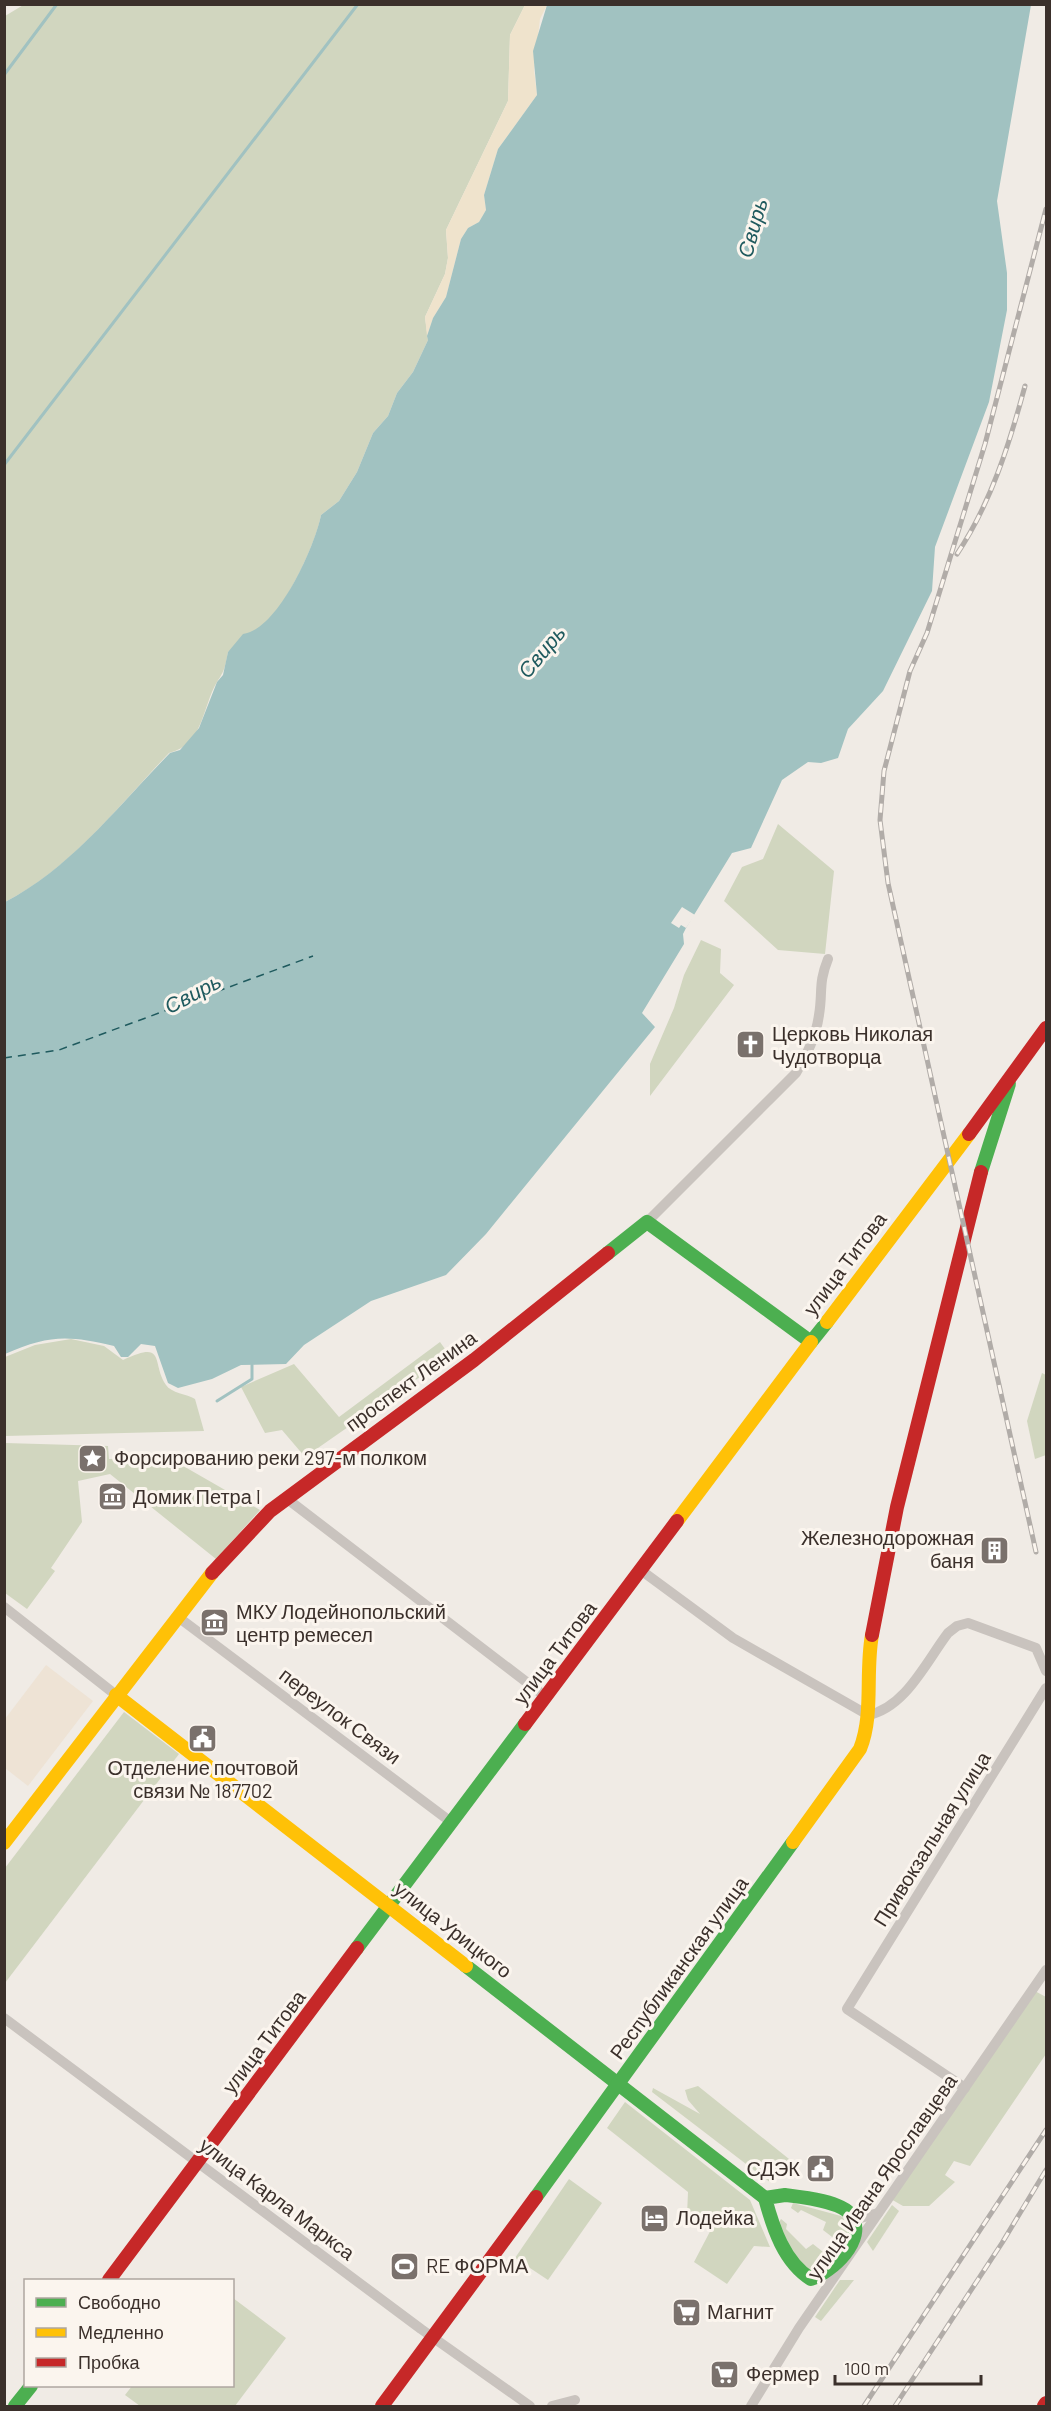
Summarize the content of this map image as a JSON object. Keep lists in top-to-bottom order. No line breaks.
{"streets":{"street":["улица Титова","проспект Ленина","переулок Связи","Привокзальная улица","улица Урицкого","Республиканская улица","улица Ивана Ярославцева","улица Карла Маркса"]},"crossings":[["улица Титова","переулок Связи"],["улица Титова","улица Урицкого"],["улица Титова","Республиканская улица"],["улица Титова","улица Карла Маркса"],["проспект Ленина","переулок Связи"],["проспект Ленина","улица Урицкого"],["Привокзальная улица","улица Ивана Ярославцева"],["улица Урицкого","Республиканская улица"],["Республиканская улица","улица Карла Маркса"]],"water":["Свирь"],"places":{"church":["Церковь Николая Чудотворца"],"place":["Форсированию реки 297-м полком"],"museum":["Домик Петра I","МКУ Лодейнопольский центр ремесел"],"building":["Железнодорожная баня"],"public building":["Отделение почтовой связи № 187702","СДЭК"],"hotel":["Лодейка"],"sports":["RE ФОРМА"],"supermarket":["Магнит","Фермер"]},"legend":["Свободно","Медленно","Пробка"],"scale_bar":"100 m"}
